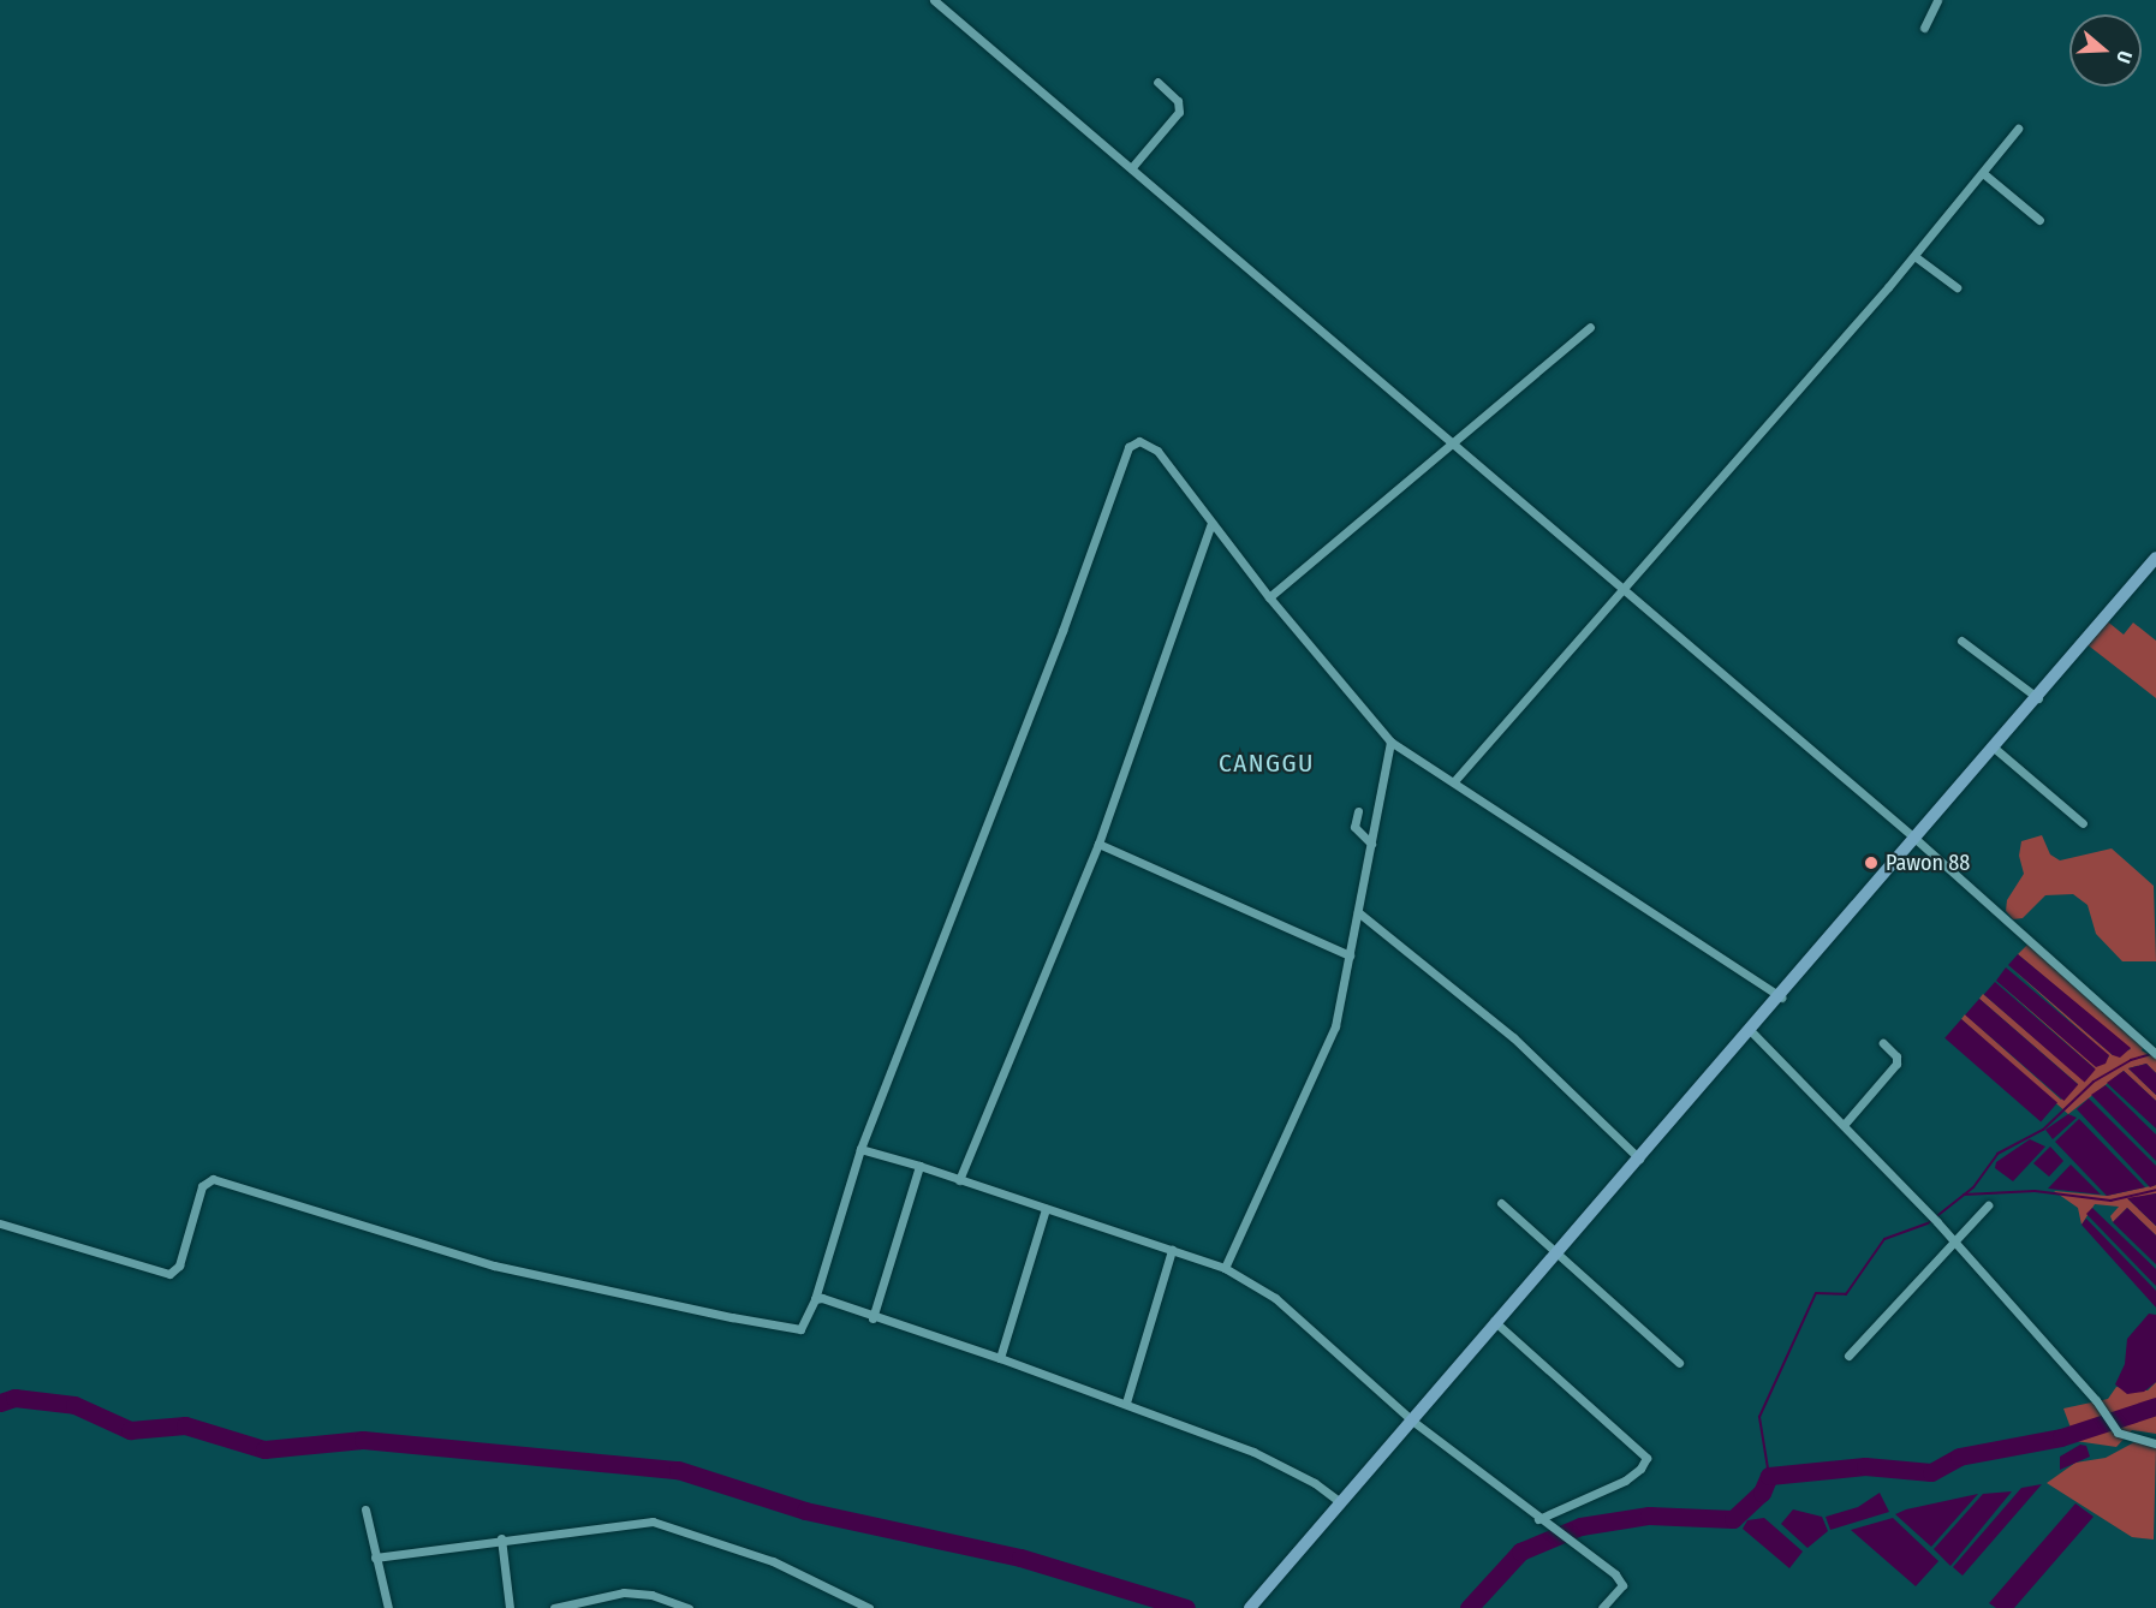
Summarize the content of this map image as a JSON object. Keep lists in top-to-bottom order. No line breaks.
{"districts":["CANGGU"],"places":["Pawon 88"],"north":"right"}
